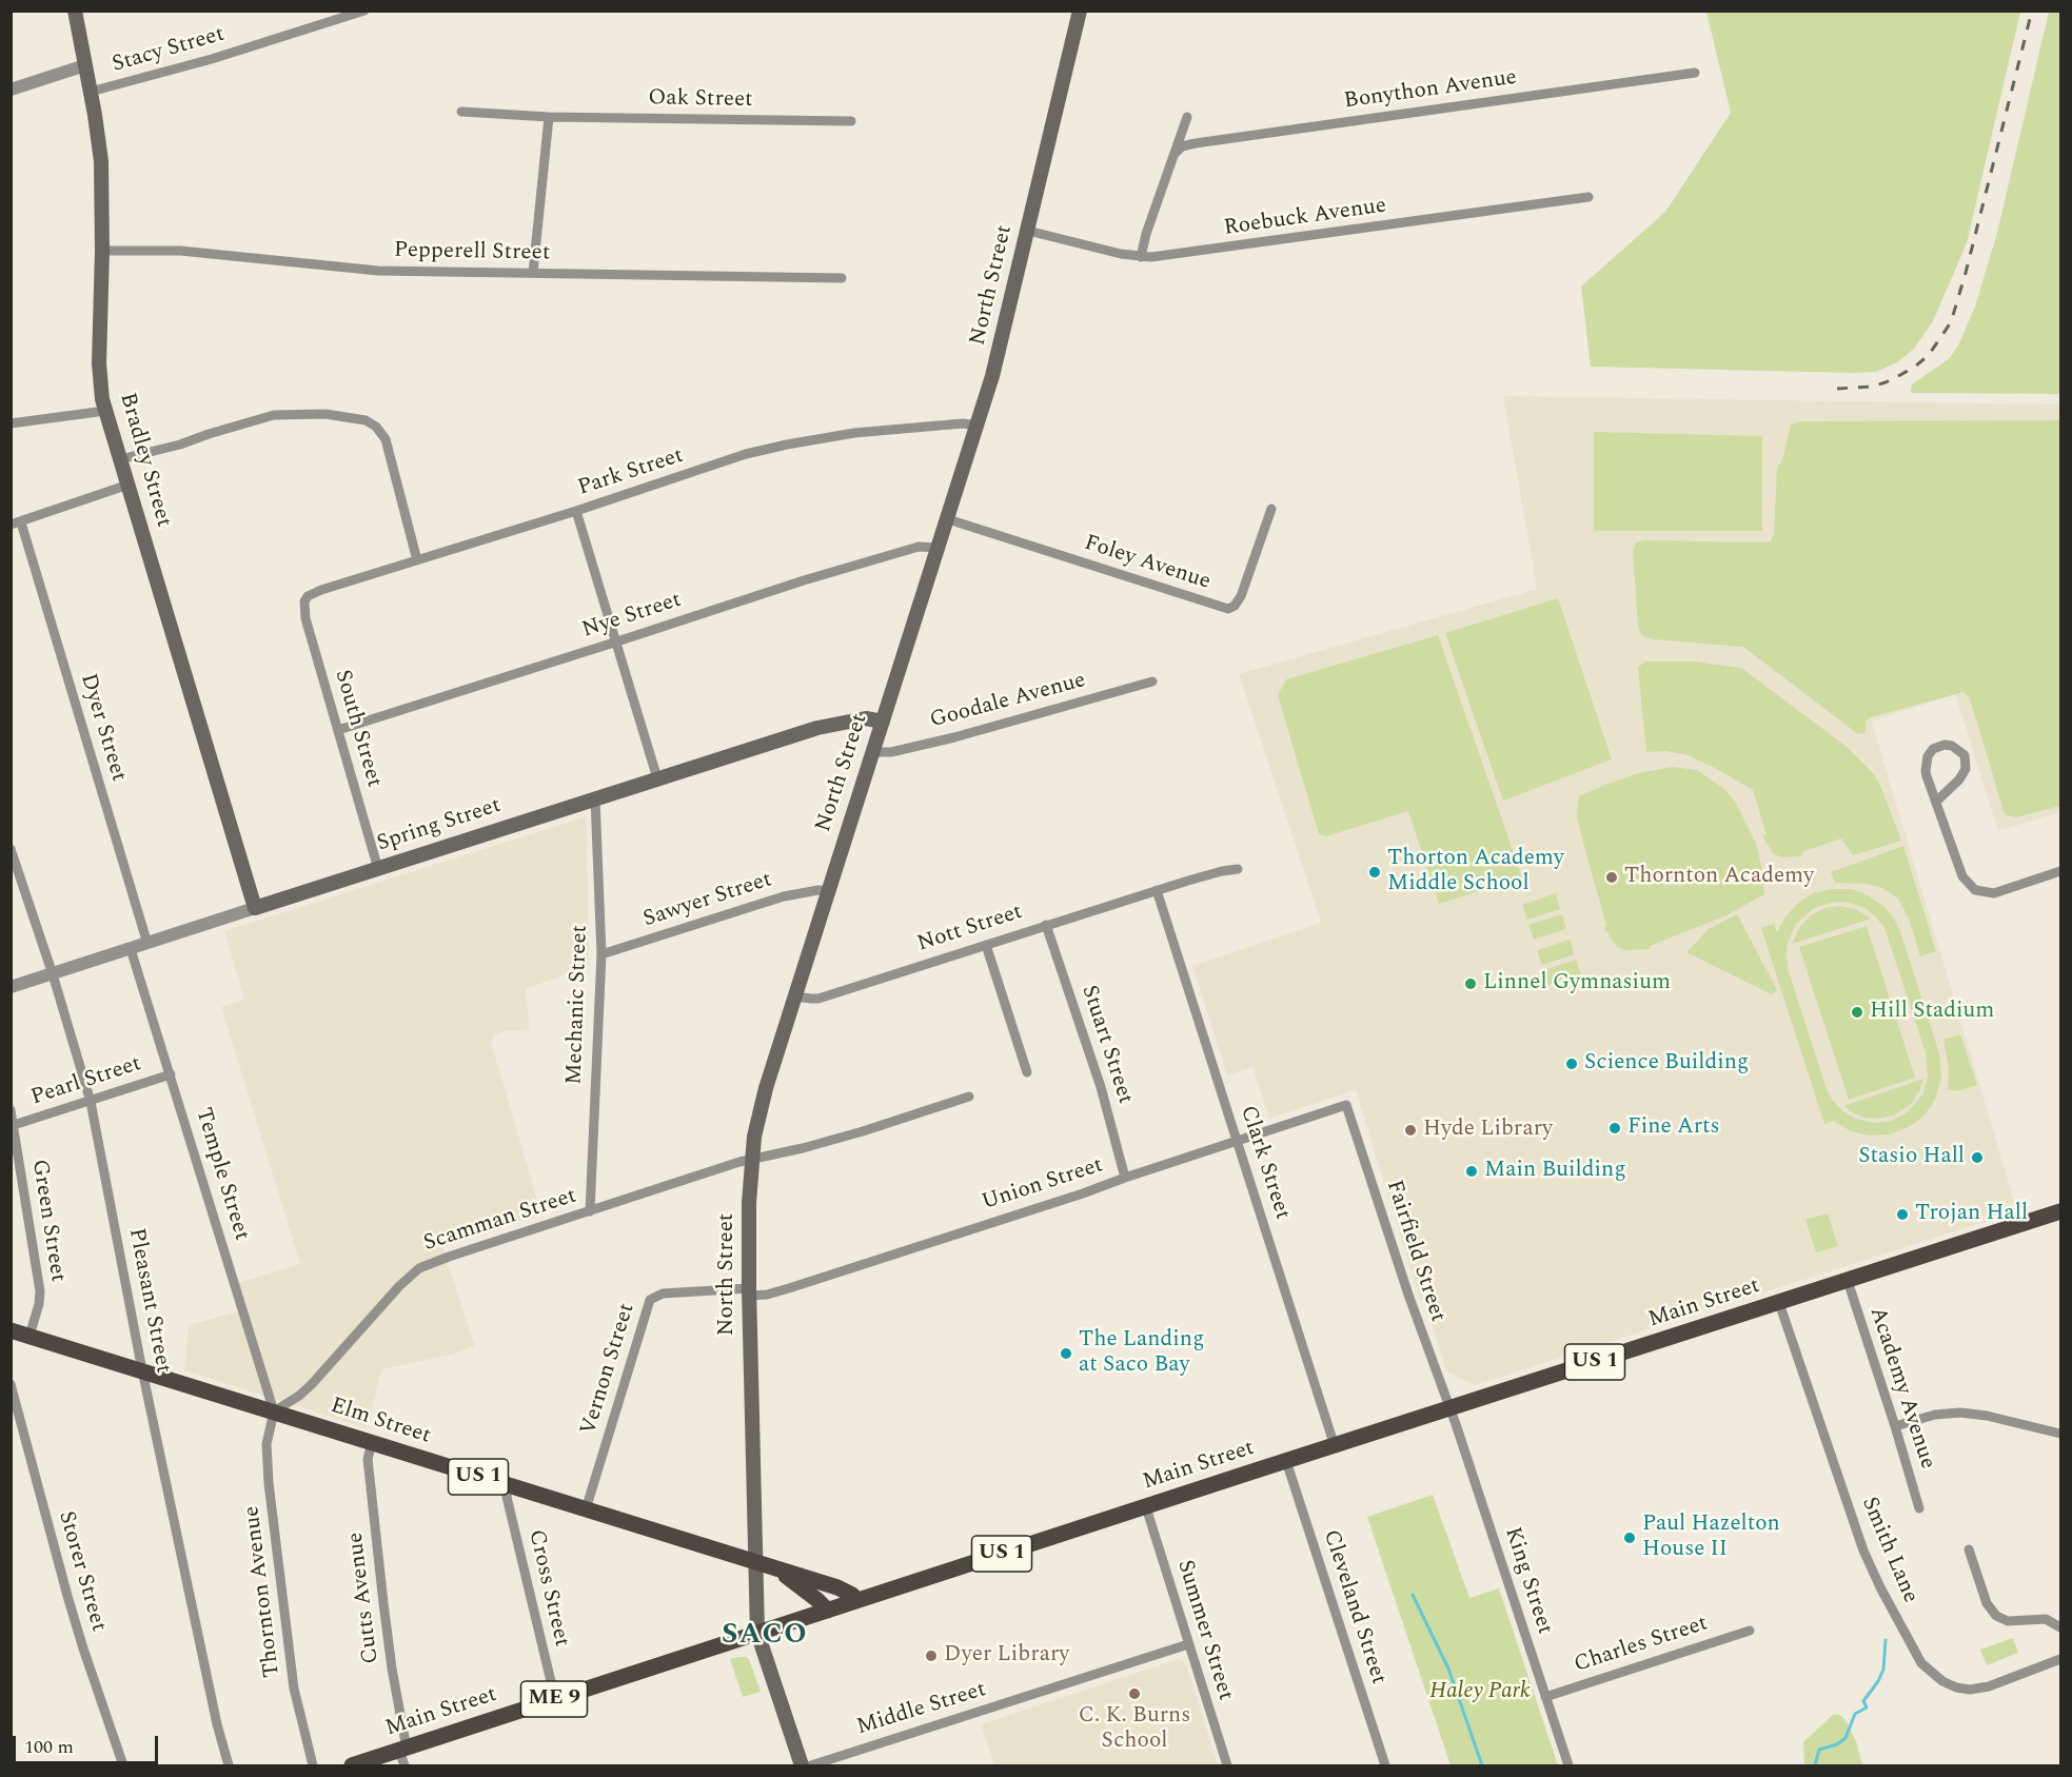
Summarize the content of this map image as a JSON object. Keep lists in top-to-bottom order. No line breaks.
{"streets":{"main road":["North Street","Bradley Street","Spring Street","Main Street","US 1","Elm Street","ME 9"],"street":["Stacy Street","Bonython Avenue","Oak Street","Roebuck Avenue","Pepperell Street","Park Street","Foley Avenue","Nye Street","Goodale Avenue","Dyer Street","South Street","Sawyer Street","Nott Street","Mechanic Street","Stuart Street","Pearl Street","Clark Street","Temple Street","Union Street","Green Street","Scamman Street","Fairfield Street","Pleasant Street","Vernon Street","Academy Avenue","Smith Lane","Storer Street","King Street","Cross Street","Thornton Avenue","Cutts Avenue","Cleveland Street","Summer Street","Charles Street","Middle Street"]},"crossings":[["Stacy Street","Bradley Street"],["Roebuck Avenue","North Street"],["Pepperell Street","Bradley Street"],["North Street","Park Street"],["North Street","Foley Avenue"],["North Street","Nye Street"],["North Street","Goodale Avenue"],["North Street","Spring Street"],["North Street","Sawyer Street"],["North Street","Nott Street"],["North Street","Union Street"],["North Street","Scamman Street"],["North Street","Main Street"],["North Street","Vernon Street"],["North Street","Elm Street"],["Bradley Street","Spring Street"],["Park Street","South Street"],["Nye Street","South Street"],["Dyer Street","Spring Street"],["South Street","Spring Street"],["Spring Street","Mechanic Street"],["Spring Street","Temple Street"],["Spring Street","Pleasant Street"],["Sawyer Street","Mechanic Street"],["Nott Street","Stuart Street"],["Nott Street","Clark Street"],["Mechanic Street","Scamman Street"],["Stuart Street","Union Street"],["Pearl Street","Temple Street"],["Pearl Street","Green Street"],["Pearl Street","Pleasant Street"],["Clark Street","Union Street"],["Clark Street","Main Street"],["Temple Street","Scamman Street"],["Temple Street","Elm Street"],["Temple Street","Thornton Avenue"],["Union Street","Fairfield Street"],["Union Street","Vernon Street"],["Green Street","Elm Street"],["Scamman Street","Elm Street"],["Scamman Street","Thornton Avenue"],["Fairfield Street","Main Street"],["Fairfield Street","King Street"],["Pleasant Street","Elm Street"],["Main Street","Academy Avenue"],["Main Street","Elm Street"],["Main Street","Smith Lane"],["Main Street","King Street"],["Main Street","Cross Street"],["Main Street","Cutts Avenue"],["Main Street","Cleveland Street"],["Main Street","Summer Street"],["Vernon Street","Elm Street"],["Elm Street","Cross Street"],["Elm Street","Thornton Avenue"],["Elm Street","Cutts Avenue"],["King Street","Charles Street"],["Summer Street","Middle Street"]],"districts":["SACO"],"parks":["Haley Park"],"places":["Thorton Academy Middle School","Thornton Academy","Linnel Gymnasium","Hill Stadium","Science Building","Fine Arts","Hyde Library","Stasio Hall","Main Building","Trojan Hall","The Landing at Saco Bay","Paul Hazelton House II","Dyer Library","C. K. Burns School"],"scale_bar":"100 m"}
